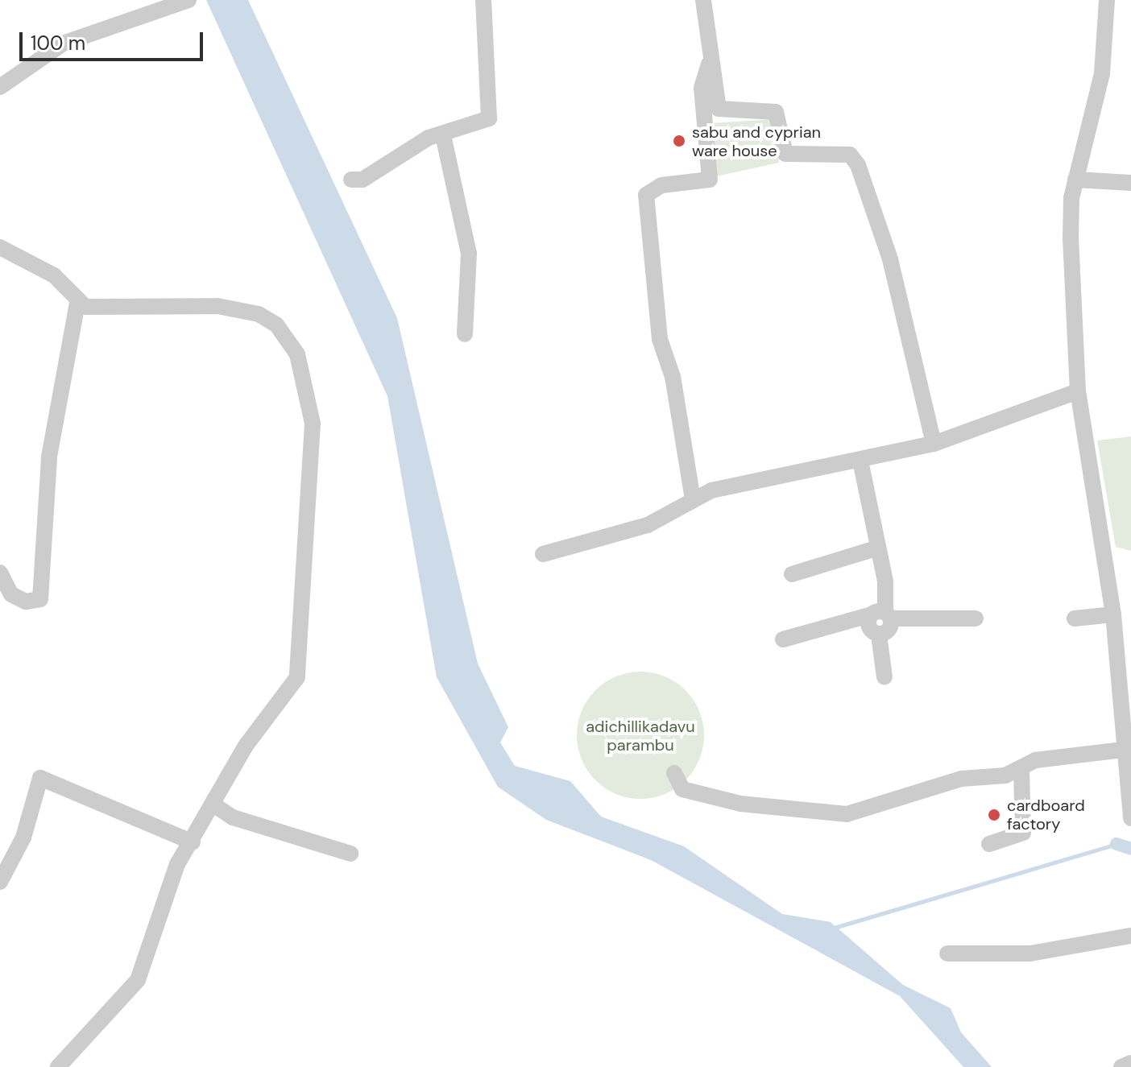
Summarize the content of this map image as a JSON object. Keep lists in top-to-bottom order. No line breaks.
{"parks":["adichillikadavu parambu"],"places":["sabu and cyprian ware house","cardboard factory"],"scale_bar":"100 m"}
